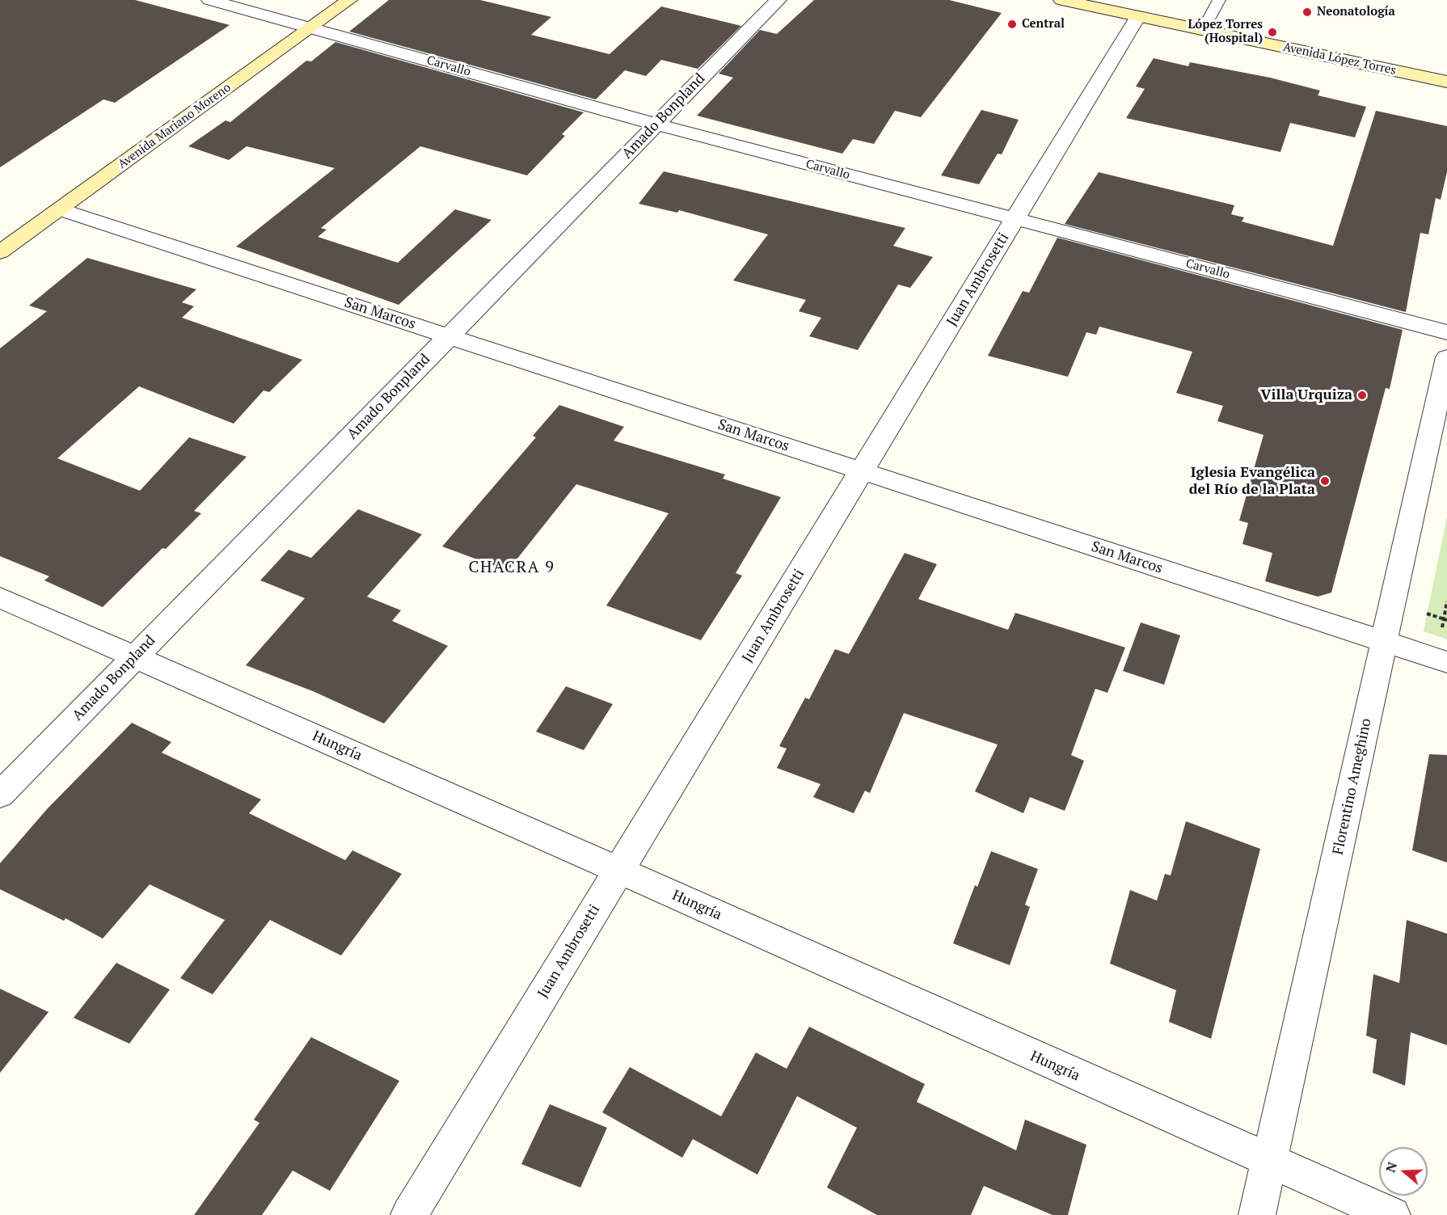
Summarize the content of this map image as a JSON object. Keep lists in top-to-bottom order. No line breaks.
{"streets":{"main road":["Avenida López Torres","Avenida Mariano Moreno"],"street":["Carvallo","Amado Bonpland","Juan Ambrosetti","San Marcos","Hungría","Florentino Ameghino"]},"crossings":[["Avenida López Torres","Juan Ambrosetti"],["Carvallo","Amado Bonpland"],["Carvallo","Avenida Mariano Moreno"],["Carvallo","Juan Ambrosetti"],["Amado Bonpland","San Marcos"],["Amado Bonpland","Hungría"],["Avenida Mariano Moreno","San Marcos"],["Juan Ambrosetti","San Marcos"],["Juan Ambrosetti","Hungría"],["San Marcos","Florentino Ameghino"],["Hungría","Florentino Ameghino"]],"districts":["CHACRA 9"],"places":["Neonatología","Central","López Torres (Hospital)","Villa Urquiza","Iglesia Evangélica del Río de la Plata"],"north":"left"}
